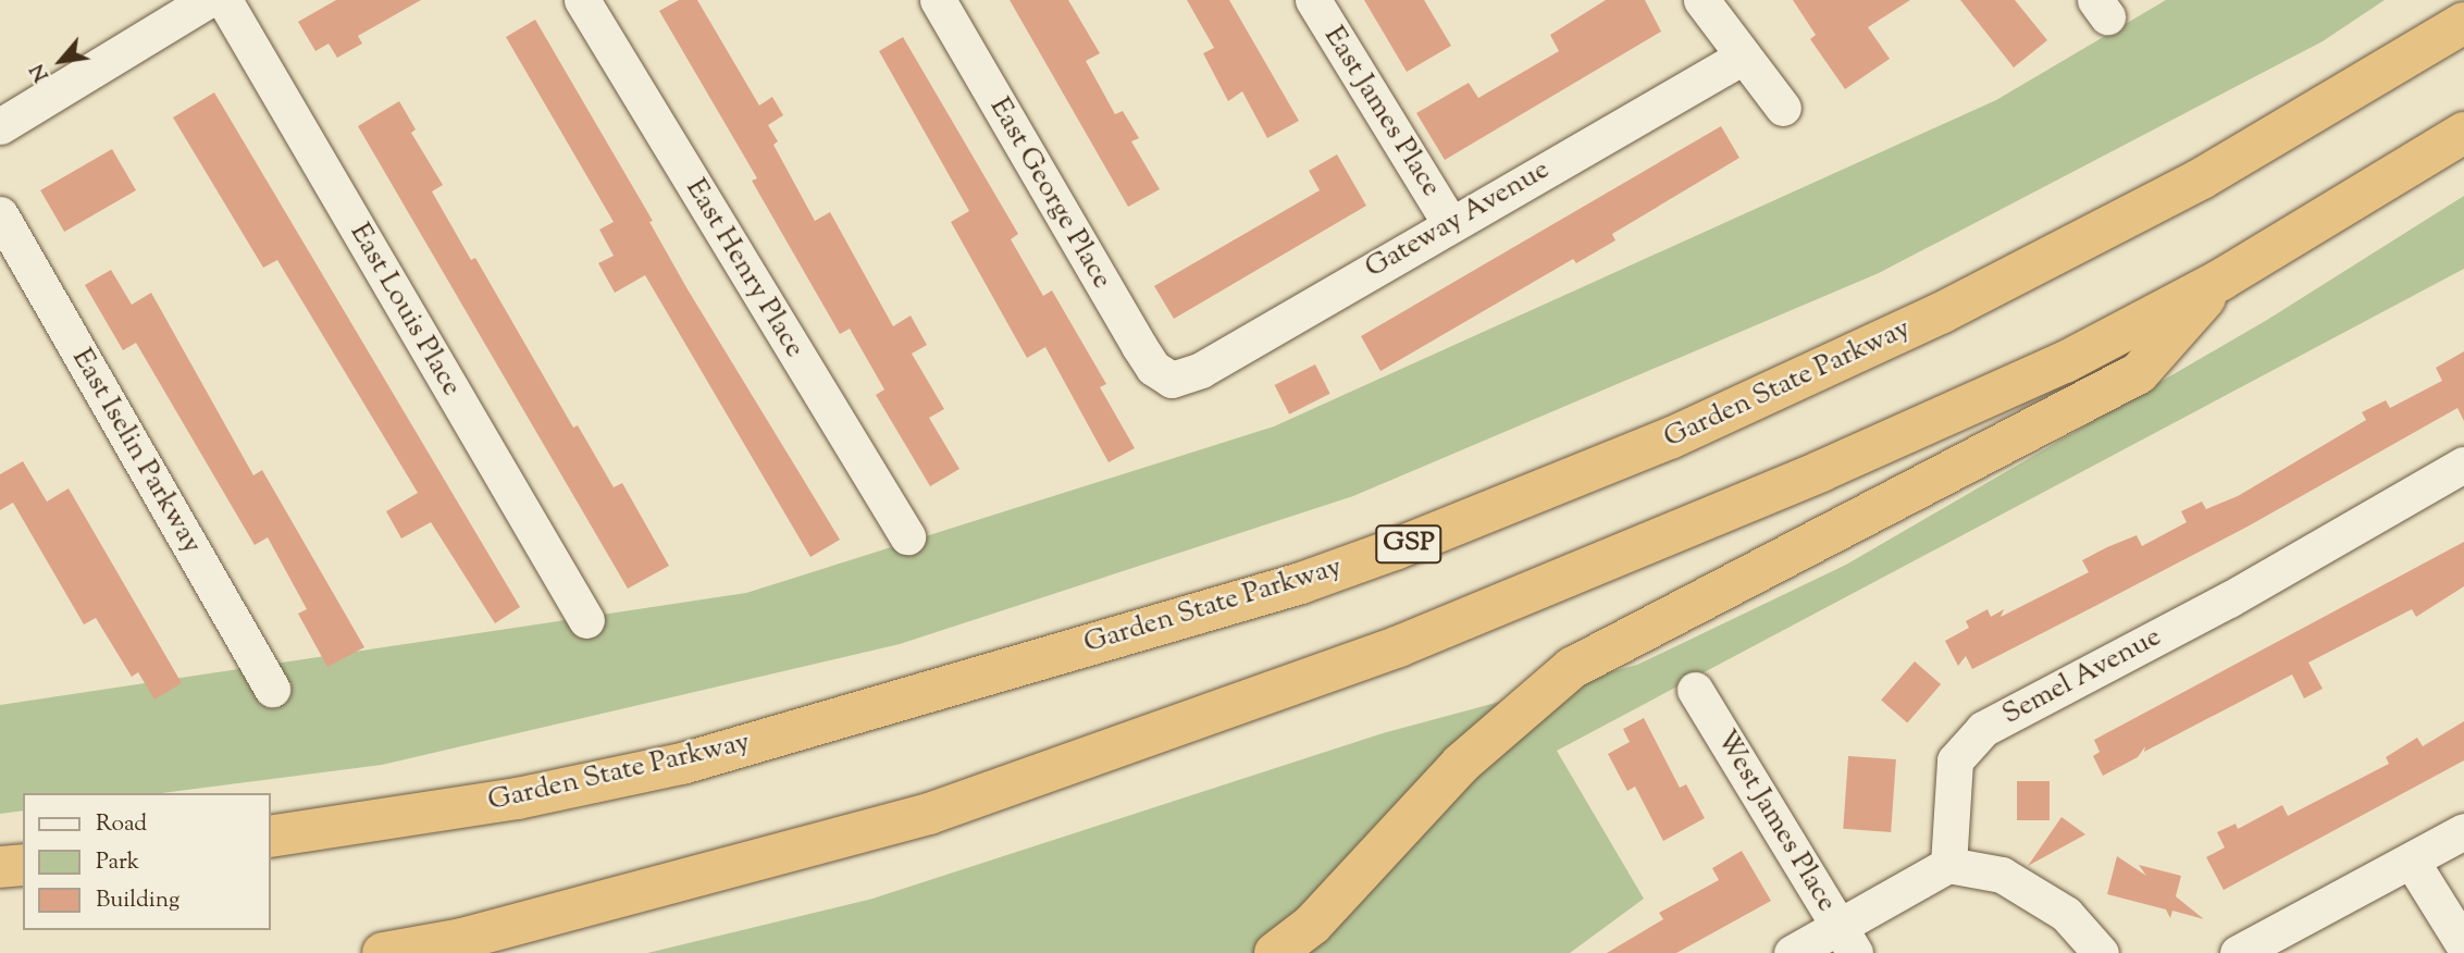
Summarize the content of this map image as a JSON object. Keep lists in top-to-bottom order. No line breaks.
{"streets":{"highway":["Garden State Parkway","GSP"],"street":["East James Place","East George Place","Gateway Avenue","East Henry Place","East Louis Place","East Iselin Parkway","Semel Avenue","West James Place"]},"crossings":[["East James Place","Gateway Avenue"],["East George Place","Gateway Avenue"]],"legend":["Road","Park","Building"],"north":"bottom left"}
